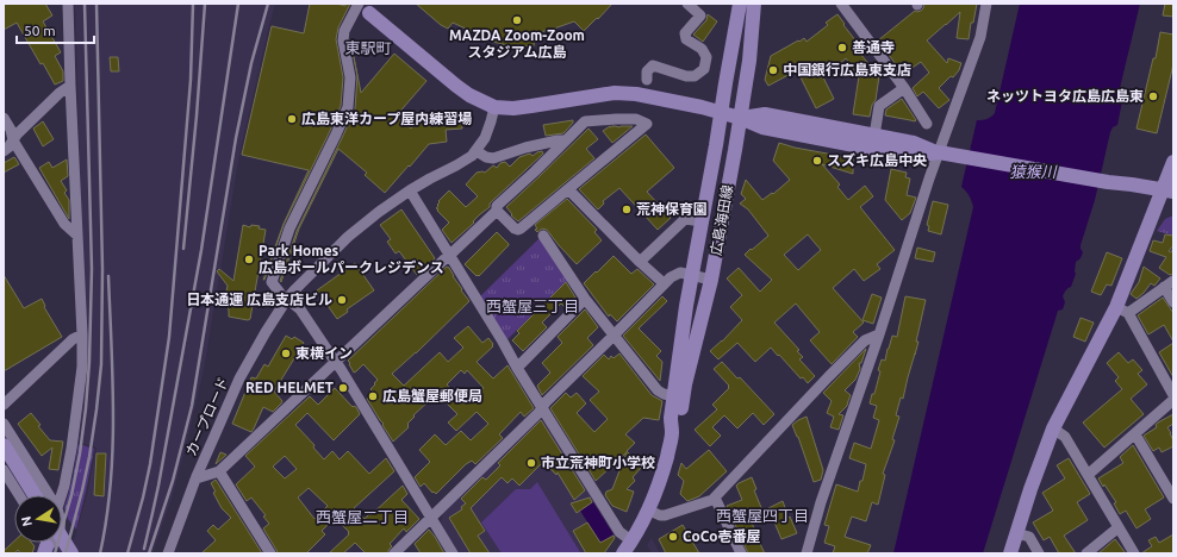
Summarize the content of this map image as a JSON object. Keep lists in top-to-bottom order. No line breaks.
{"streets":{"street":["広島海田線","カープロード"]},"districts":["東駅町","西蟹屋三丁目","西蟹屋四丁目","西蟹屋二丁目"],"water":["猿猴川"],"places":["MAZDA Zoom-Zoom スタジアム広島","善通寺","中国銀行広島東支店","ネッツトヨタ広島広島東","広島東洋カープ屋内練習場","スズキ広島中央","荒神保育園","Park Homes 広島ボールパークレジデンス","日本通運 広島支店ビル","東横イン","RED HELMET","広島蟹屋郵便局","市立荒神町小学校","CoCo壱番屋"],"scale_bar":"50 m","north":"left"}
